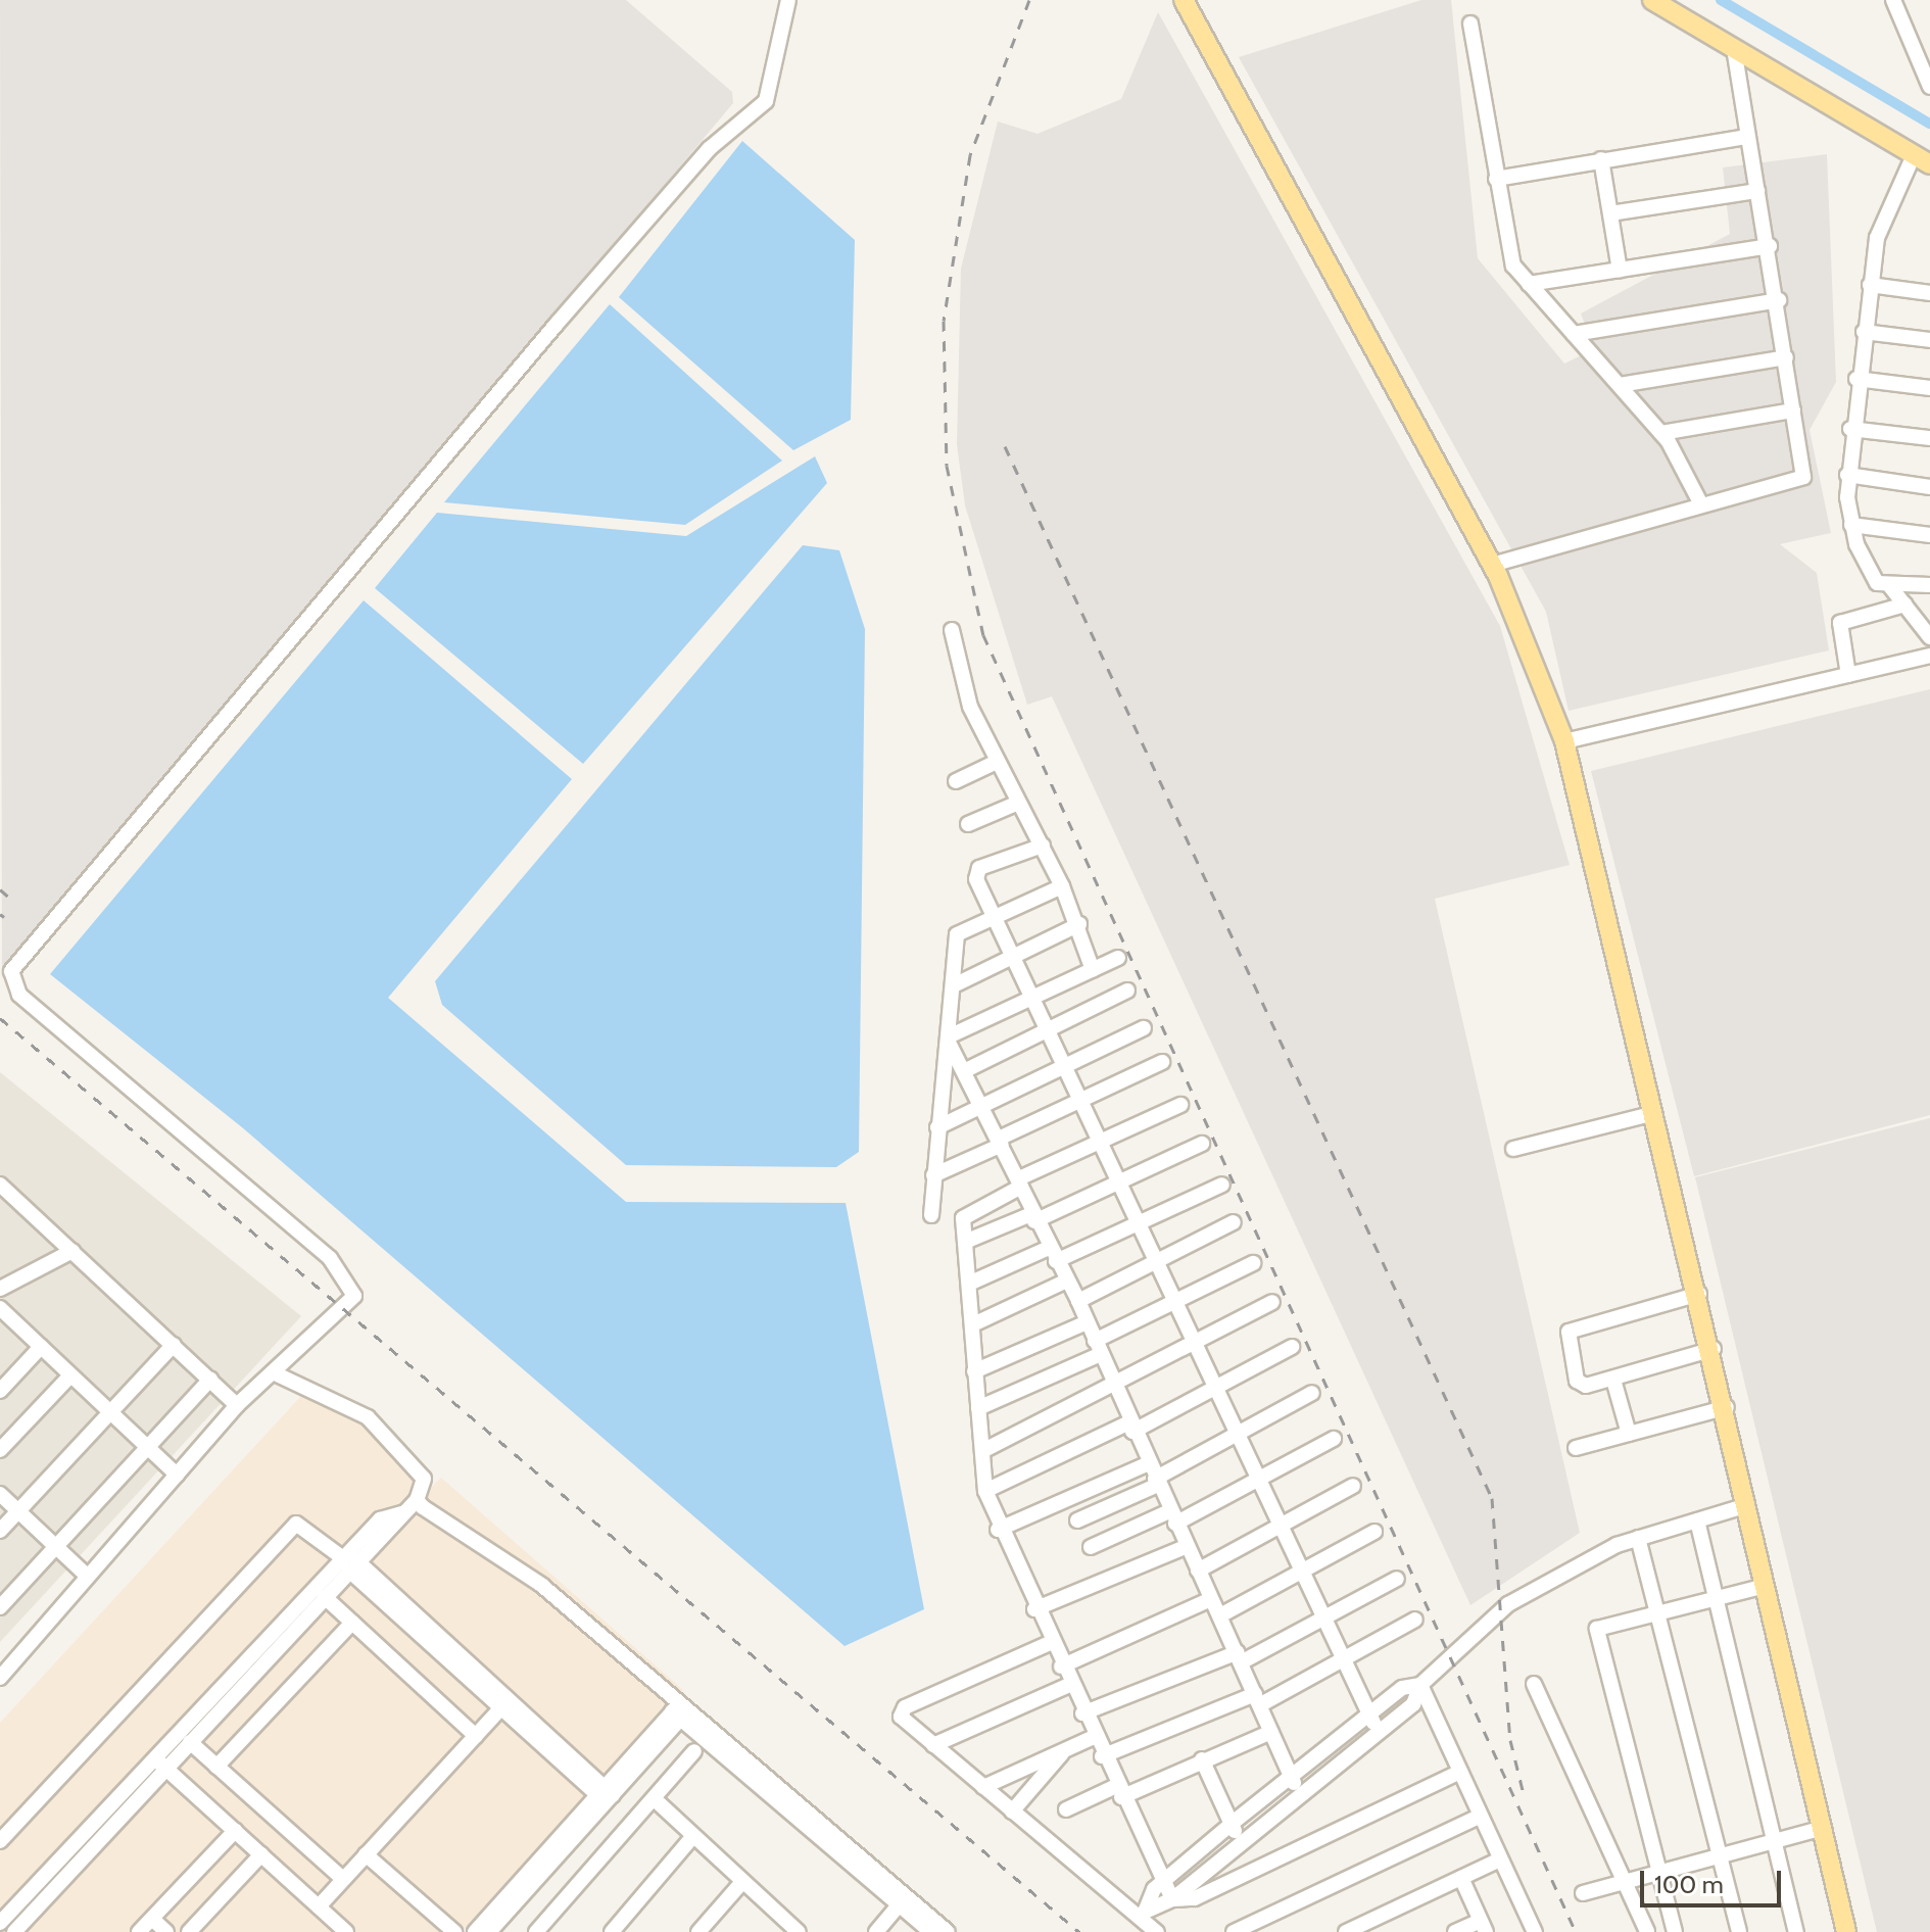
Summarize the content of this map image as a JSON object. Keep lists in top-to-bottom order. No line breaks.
{"scale_bar":"100 m"}
